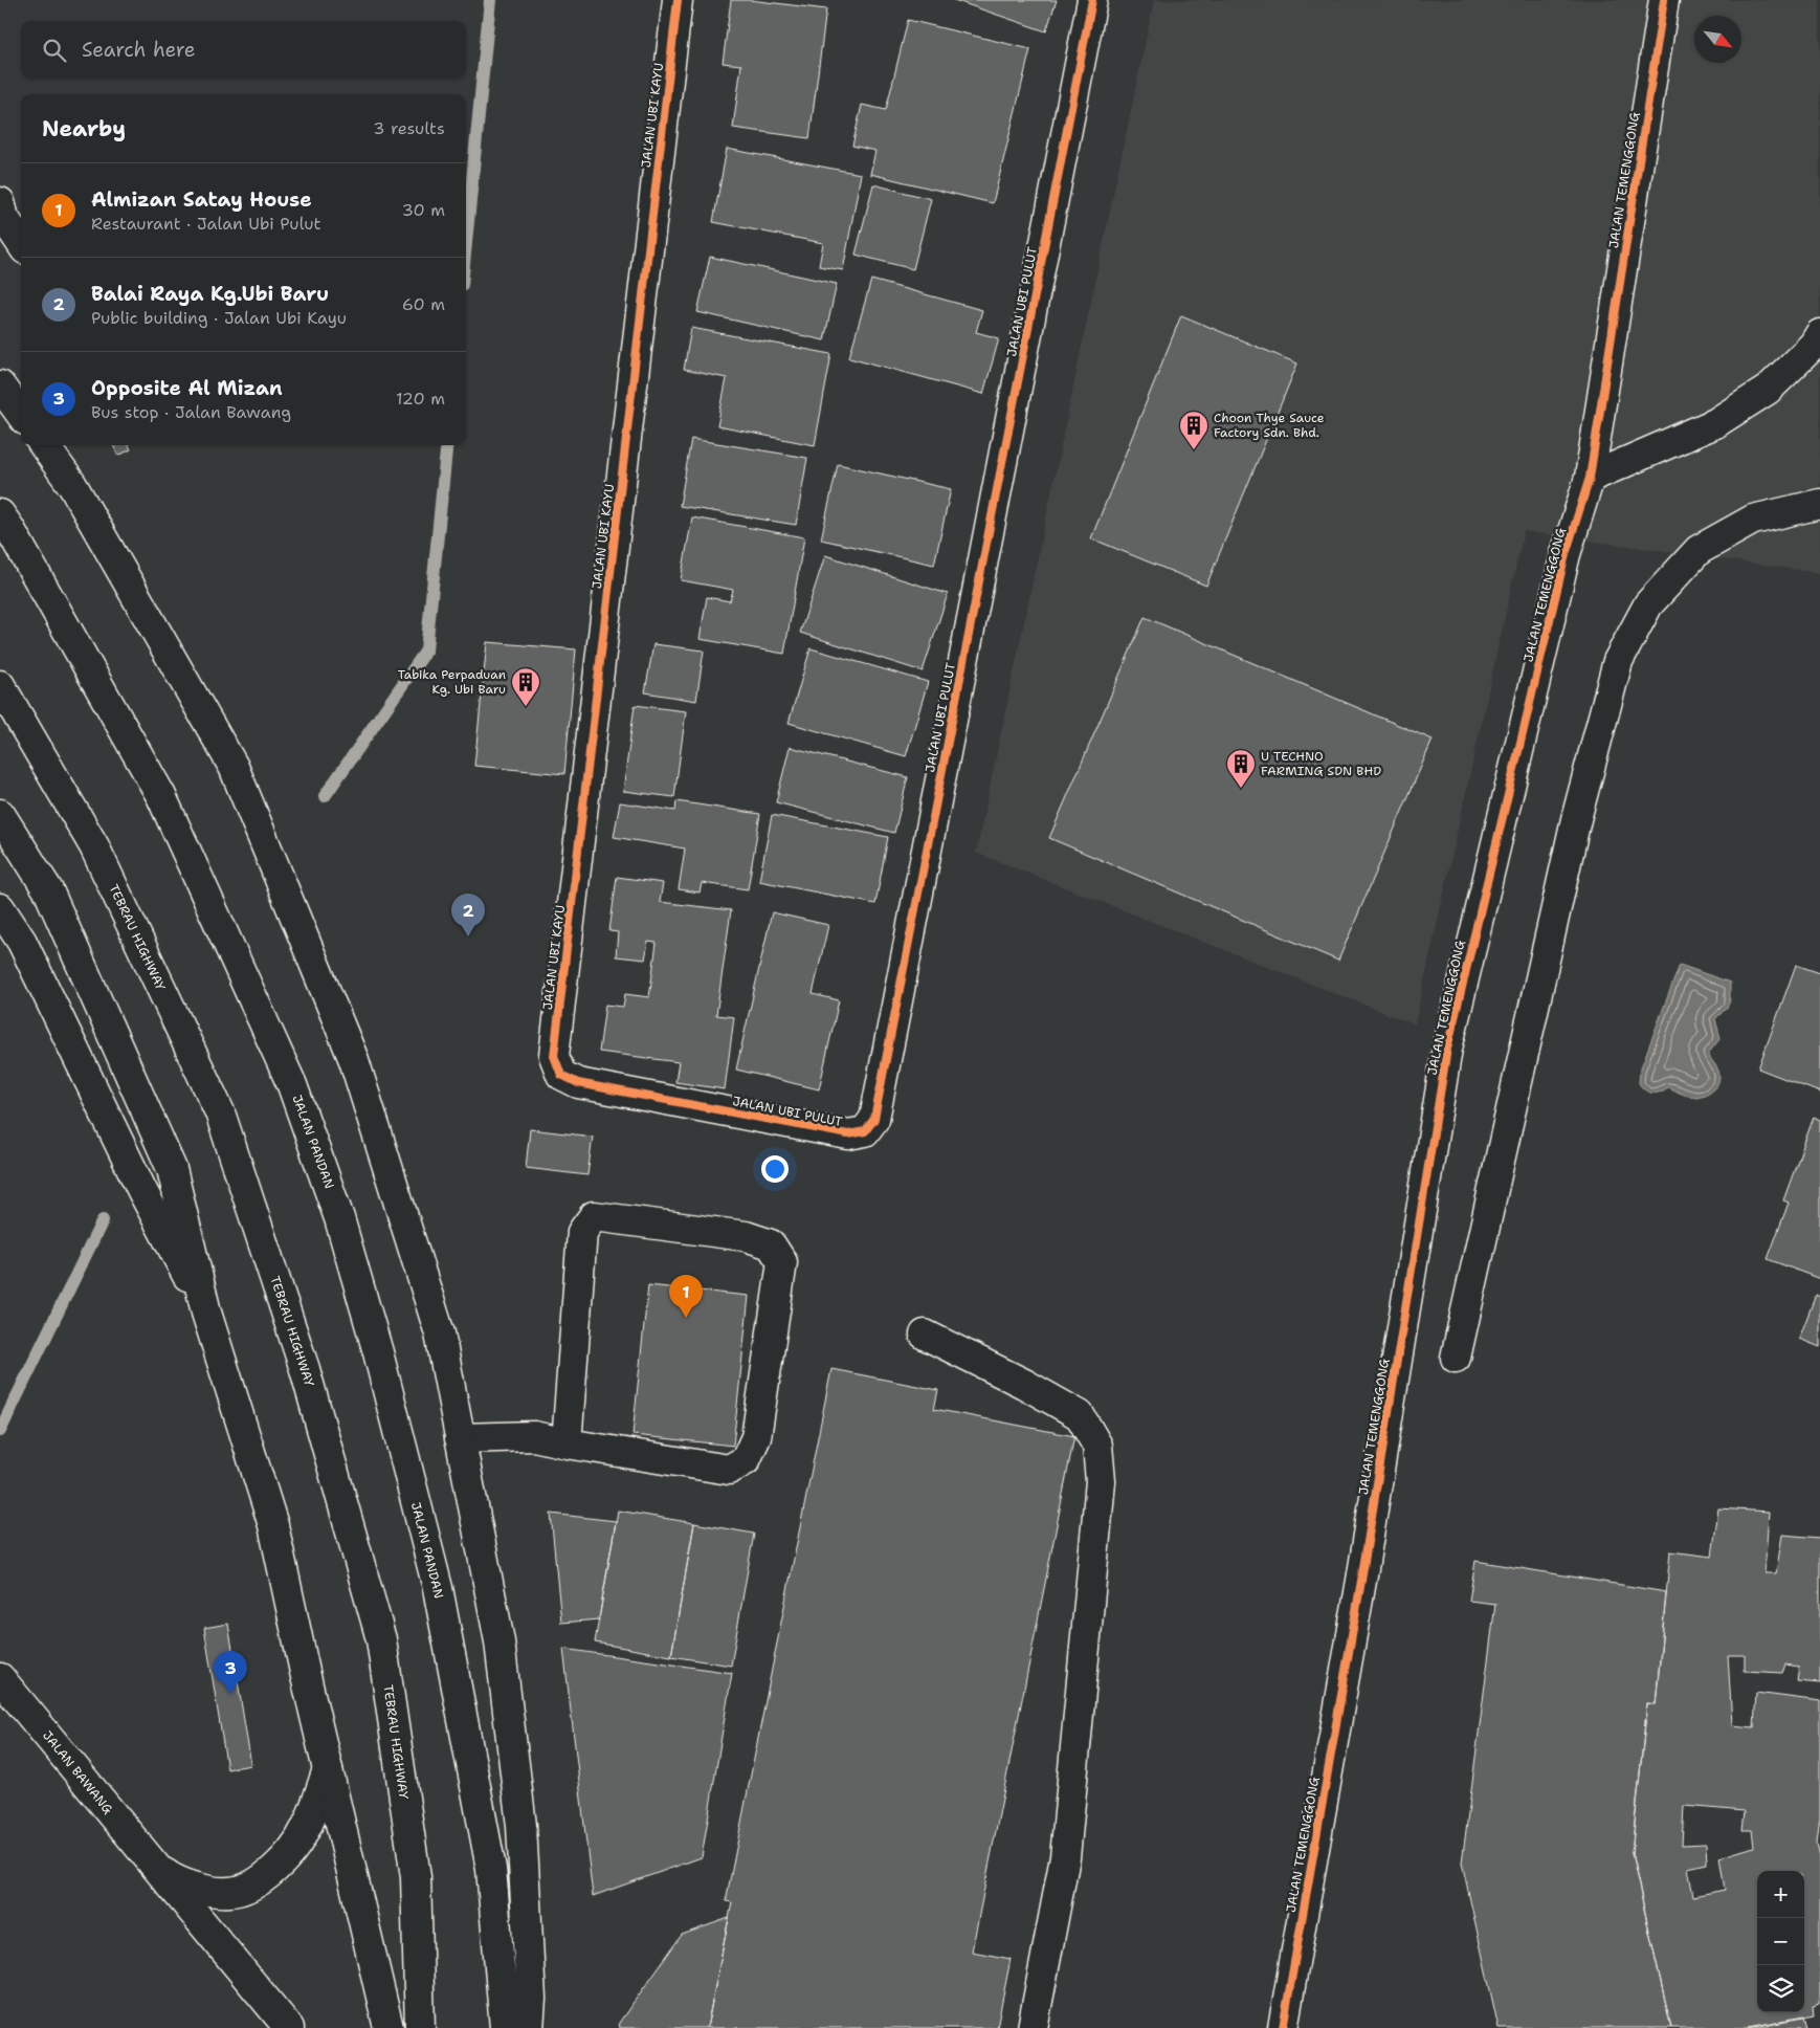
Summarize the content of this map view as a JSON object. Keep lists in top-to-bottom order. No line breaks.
{"streets":{"main road":["JALAN UBI KAYU","JALAN TEMENGGONG","JALAN UBI PULUT","TEBRAU HIGHWAY","JALAN PANDAN","JALAN BAWANG"]},"crossings":[["JALAN UBI KAYU","JALAN UBI PULUT"]],"places":{"building":["Choon Thye Sauce Factory Sdn. Bhd.","Tabika Perpaduan Kg. Ubi Baru","U TECHNO FARMING SDN BHD"]},"north":"bottom right","page":{"search":"Search here","heading":["Nearby","3 results"],"list":[{"mark":"1","name":"Almizan Satay House","note":"Restaurant · Jalan Ubi Pulut","value":"30 m"},{"mark":"2","name":"Balai Raya Kg.Ubi Baru","note":"Public building · Jalan Ubi Kayu","value":"60 m"},{"mark":"3","name":"Opposite Al Mizan","note":"Bus stop · Jalan Bawang","value":"120 m"}],"pins":["2","1","3"],"map_buttons":["+","−"]}}
